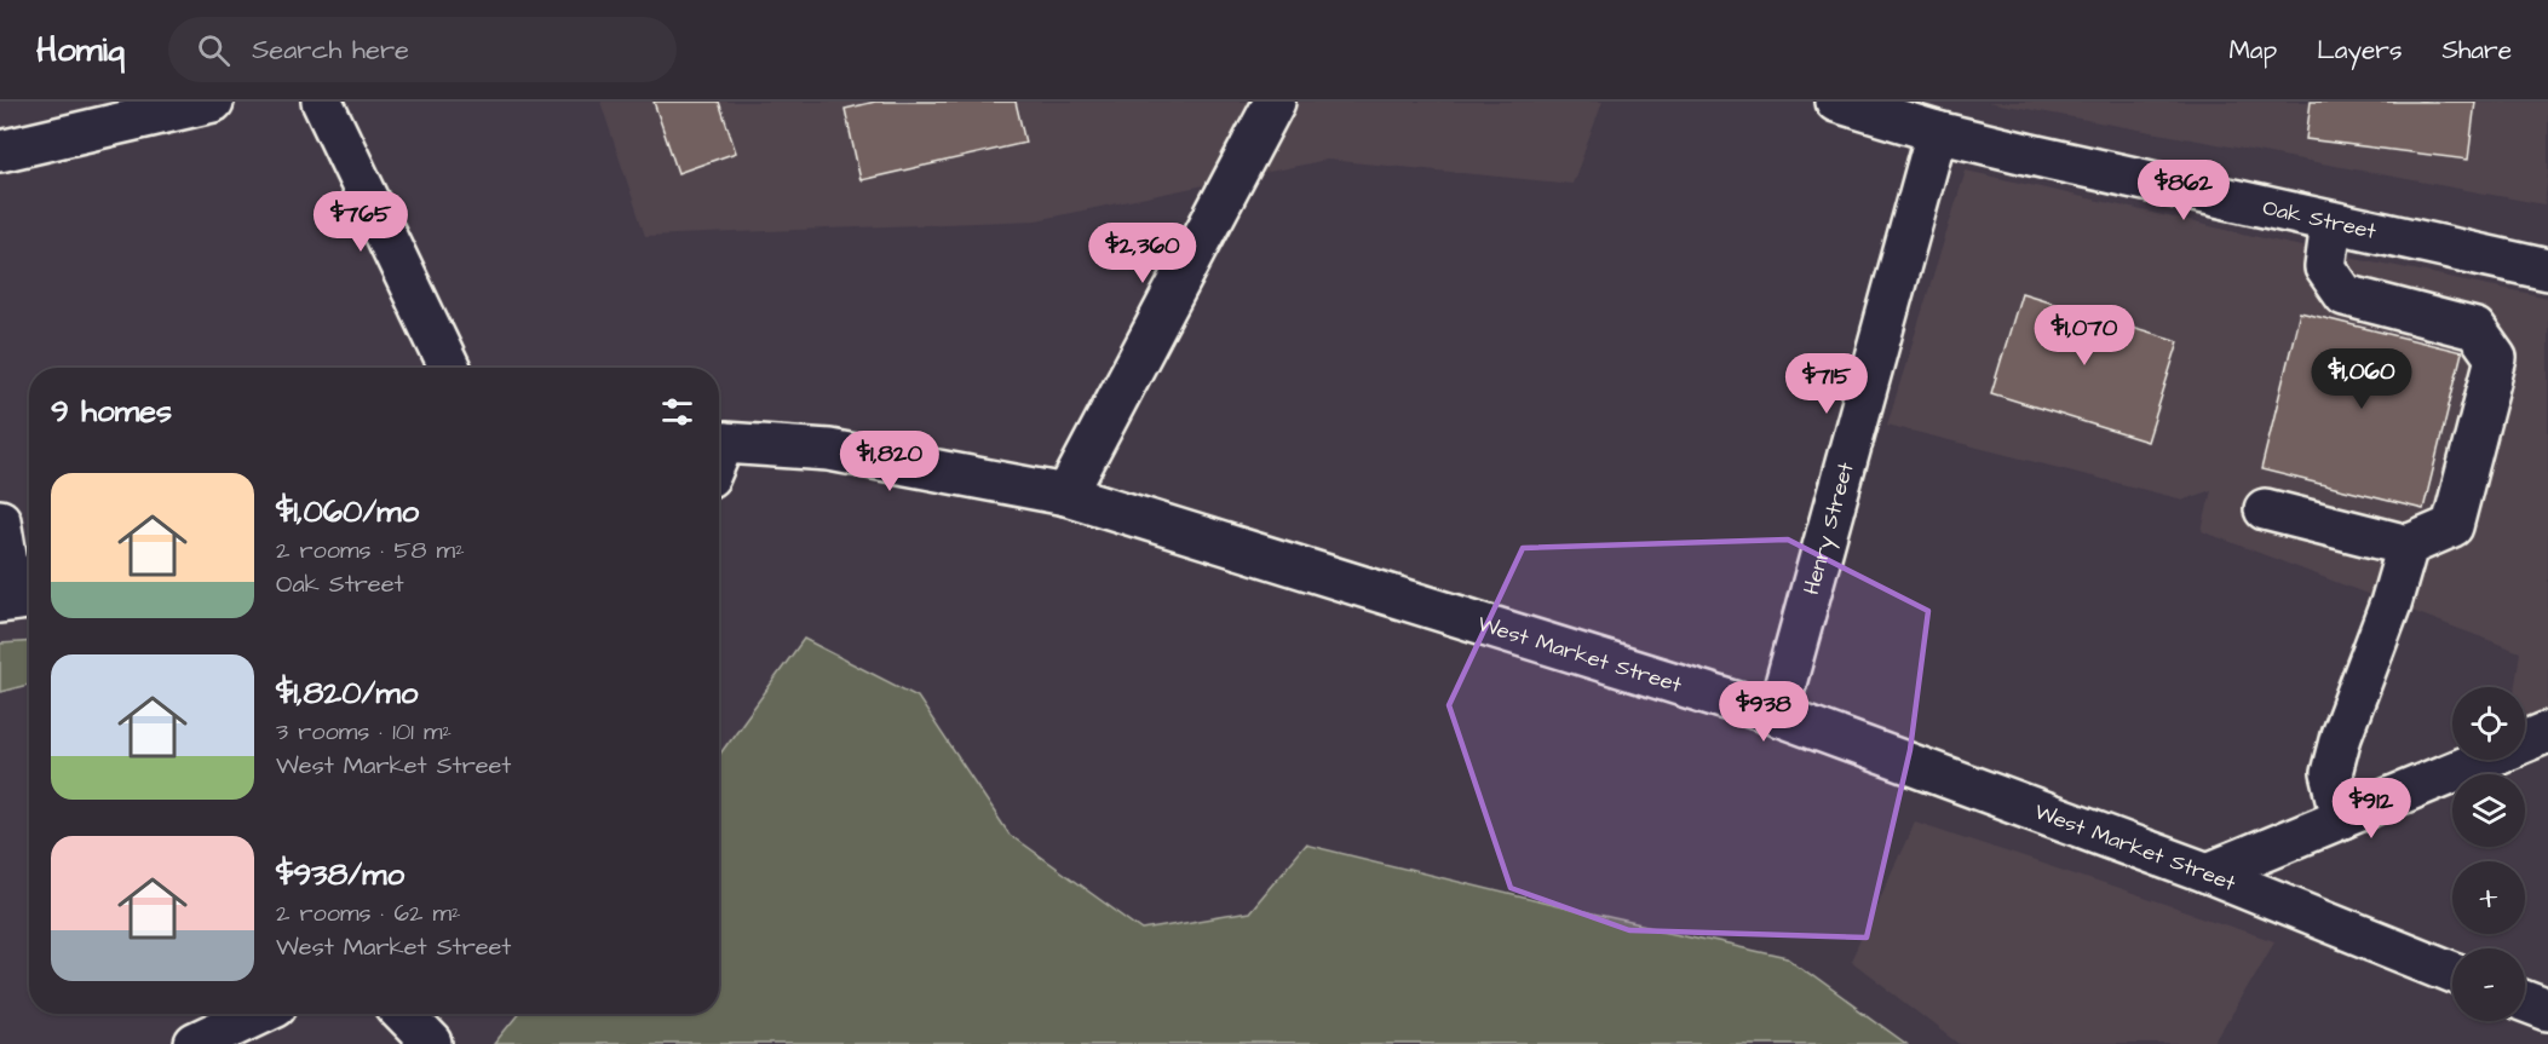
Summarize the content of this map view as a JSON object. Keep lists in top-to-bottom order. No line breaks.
{"streets":{"street":["Oak Street","Henry Street","West Market Street"]},"crossings":[["Oak Street","Henry Street"],["Henry Street","West Market Street"]],"page":{"header":"Homiq","search":"Search here","nav":["Map","Layers","Share"],"price":["$862","$765","$2,360","$1,070","$1,060","$715","$1,820","$938","$912"],"heading":"9 homes","list":[{"name":"$1,060/mo","note":"2 rooms · 58 m² · Oak Street"},{"name":"$1,820/mo","note":"3 rooms · 101 m² · West Market Street"},{"name":"$938/mo","note":"2 rooms · 62 m² · West Market Street"}],"map_buttons":["+","−"]}}
